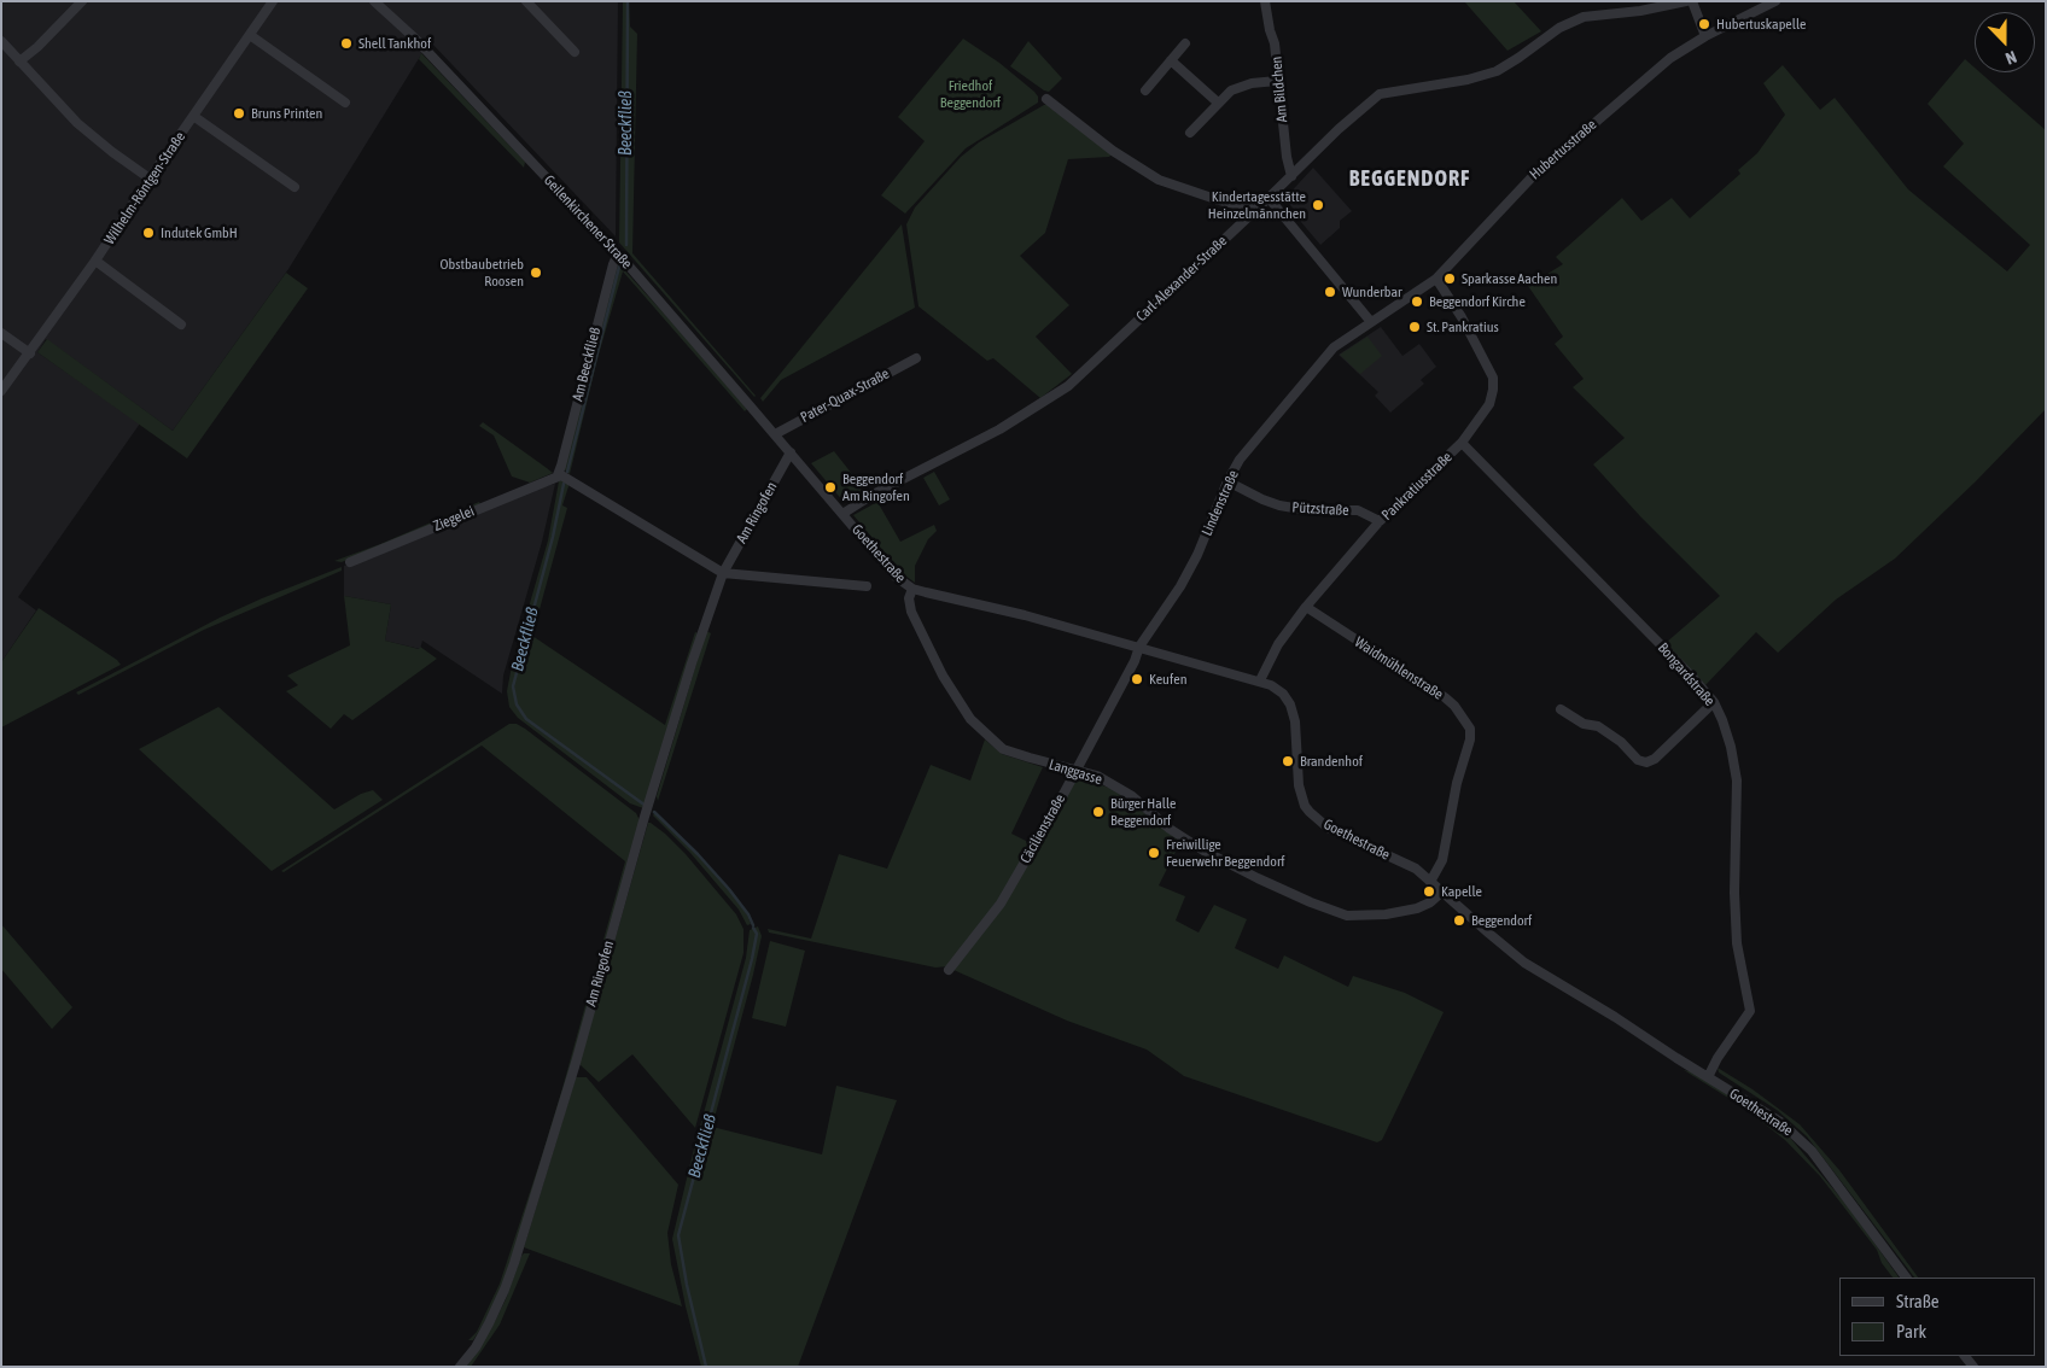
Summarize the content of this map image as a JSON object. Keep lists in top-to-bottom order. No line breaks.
{"streets":{"street":["Am Bildchen","Hubertusstraße","Wilhelm-Röntgen-Straße","Geilenkirchener Straße","Carl-Alexander-Straße","Am Beeckfließ","Pater-Quax-Straße","Pankratiusstraße","Lindenstraße","Pützstraße","Am Ringofen","Ziegelei","Goethestraße","Waidmühlenstraße","Bongardstraße","Langgasse","Cäcilienstraße"]},"crossings":[["Am Bildchen","Carl-Alexander-Straße"],["Hubertusstraße","Pankratiusstraße"],["Hubertusstraße","Lindenstraße"],["Geilenkirchener Straße","Am Beeckfließ"],["Geilenkirchener Straße","Pater-Quax-Straße"],["Geilenkirchener Straße","Am Ringofen"],["Geilenkirchener Straße","Goethestraße"],["Carl-Alexander-Straße","Goethestraße"],["Am Beeckfließ","Ziegelei"],["Pankratiusstraße","Pützstraße"],["Pankratiusstraße","Goethestraße"],["Pankratiusstraße","Waidmühlenstraße"],["Pankratiusstraße","Bongardstraße"],["Lindenstraße","Pützstraße"],["Lindenstraße","Goethestraße"],["Lindenstraße","Cäcilienstraße"],["Am Ringofen","Goethestraße"],["Goethestraße","Waidmühlenstraße"],["Goethestraße","Bongardstraße"],["Goethestraße","Langgasse"],["Goethestraße","Cäcilienstraße"],["Langgasse","Cäcilienstraße"]],"districts":["BEGGENDORF"],"water":["Beeckfließ"],"parks":["Friedhof Beggendorf"],"places":["Hubertuskapelle","Shell Tankhof","Bruns Printen","Kindertagesstätte Heinzelmännchen","Indutek GmbH","Obstbaubetrieb Roosen","Sparkasse Aachen","Wunderbar","Beggendorf Kirche","St. Pankratius","Beggendorf Am Ringofen","Keufen","Brandenhof","Bürger Halle Beggendorf","Freiwillige Feuerwehr Beggendorf","Kapelle","Beggendorf"],"legend":["Straße","Park"],"north":"bottom"}
